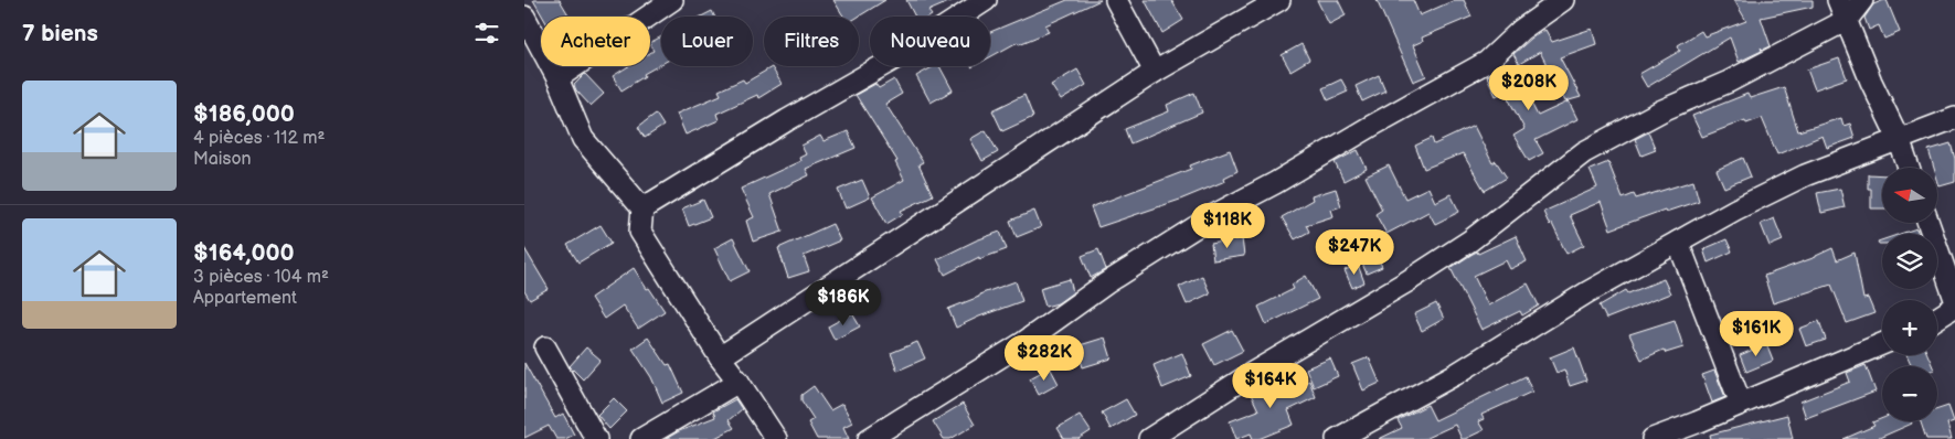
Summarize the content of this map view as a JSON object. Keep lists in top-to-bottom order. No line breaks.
{"north":"left","page":{"heading":"7 biens","chip":["Acheter","Louer","Filtres","Nouveau"],"price":["$208K","$118K","$247K","$186K","$161K","$282K","$164K"],"list":[{"name":"$186,000","note":"4 pièces · 112 m² · Maison"},{"name":"$164,000","note":"3 pièces · 104 m² · Appartement"}],"map_buttons":["+","−"]}}
